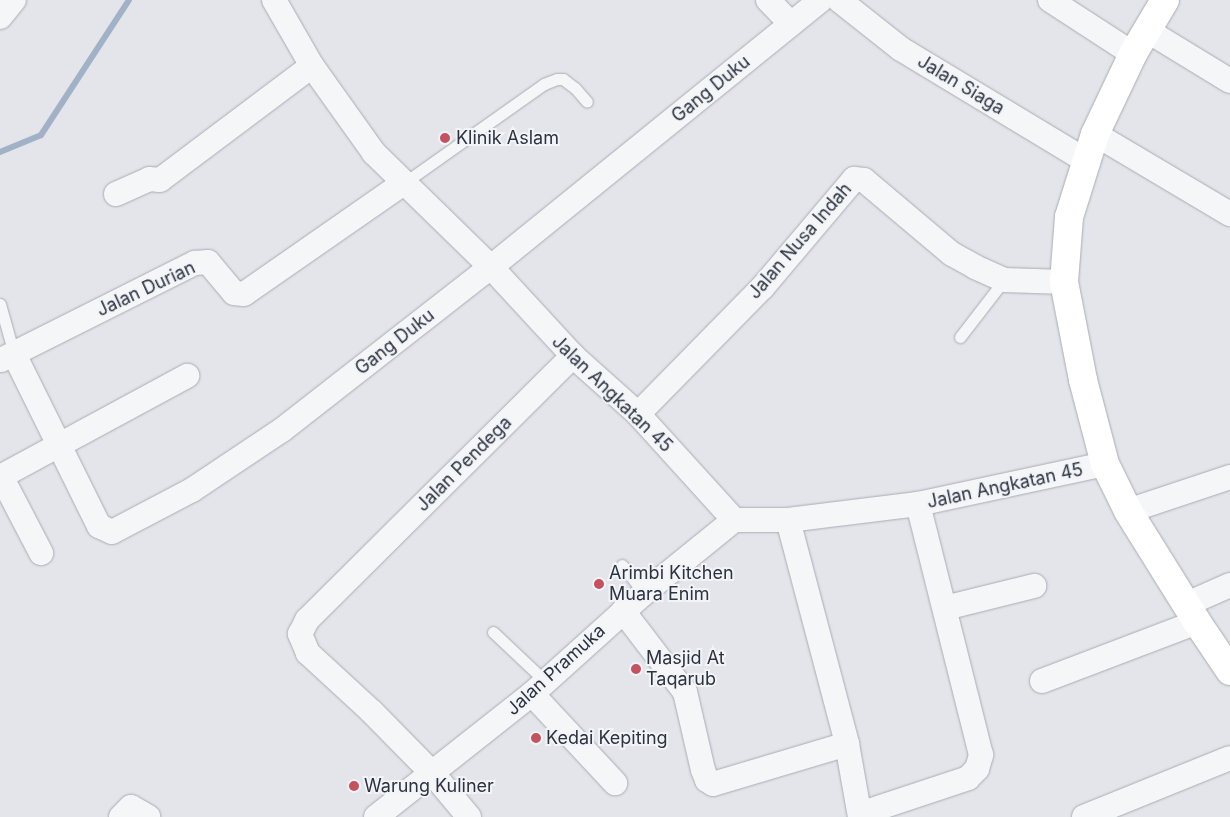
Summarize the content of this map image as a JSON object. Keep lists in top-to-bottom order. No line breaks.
{"streets":{"street":["Jalan Siaga","Gang Duku","Jalan Nusa Indah","Jalan Durian","Jalan Angkatan 45","Jalan Pendega","Jalan Pramuka"]},"crossings":[["Gang Duku","Jalan Durian"],["Gang Duku","Jalan Angkatan 45"],["Jalan Nusa Indah","Jalan Angkatan 45"],["Jalan Durian","Jalan Angkatan 45"],["Jalan Angkatan 45","Jalan Pendega"],["Jalan Angkatan 45","Jalan Pramuka"],["Jalan Pendega","Jalan Pramuka"]],"places":["Klinik Aslam","Arimbi Kitchen Muara Enim","Masjid At Taqarub","Kedai Kepiting","Warung Kuliner"]}
